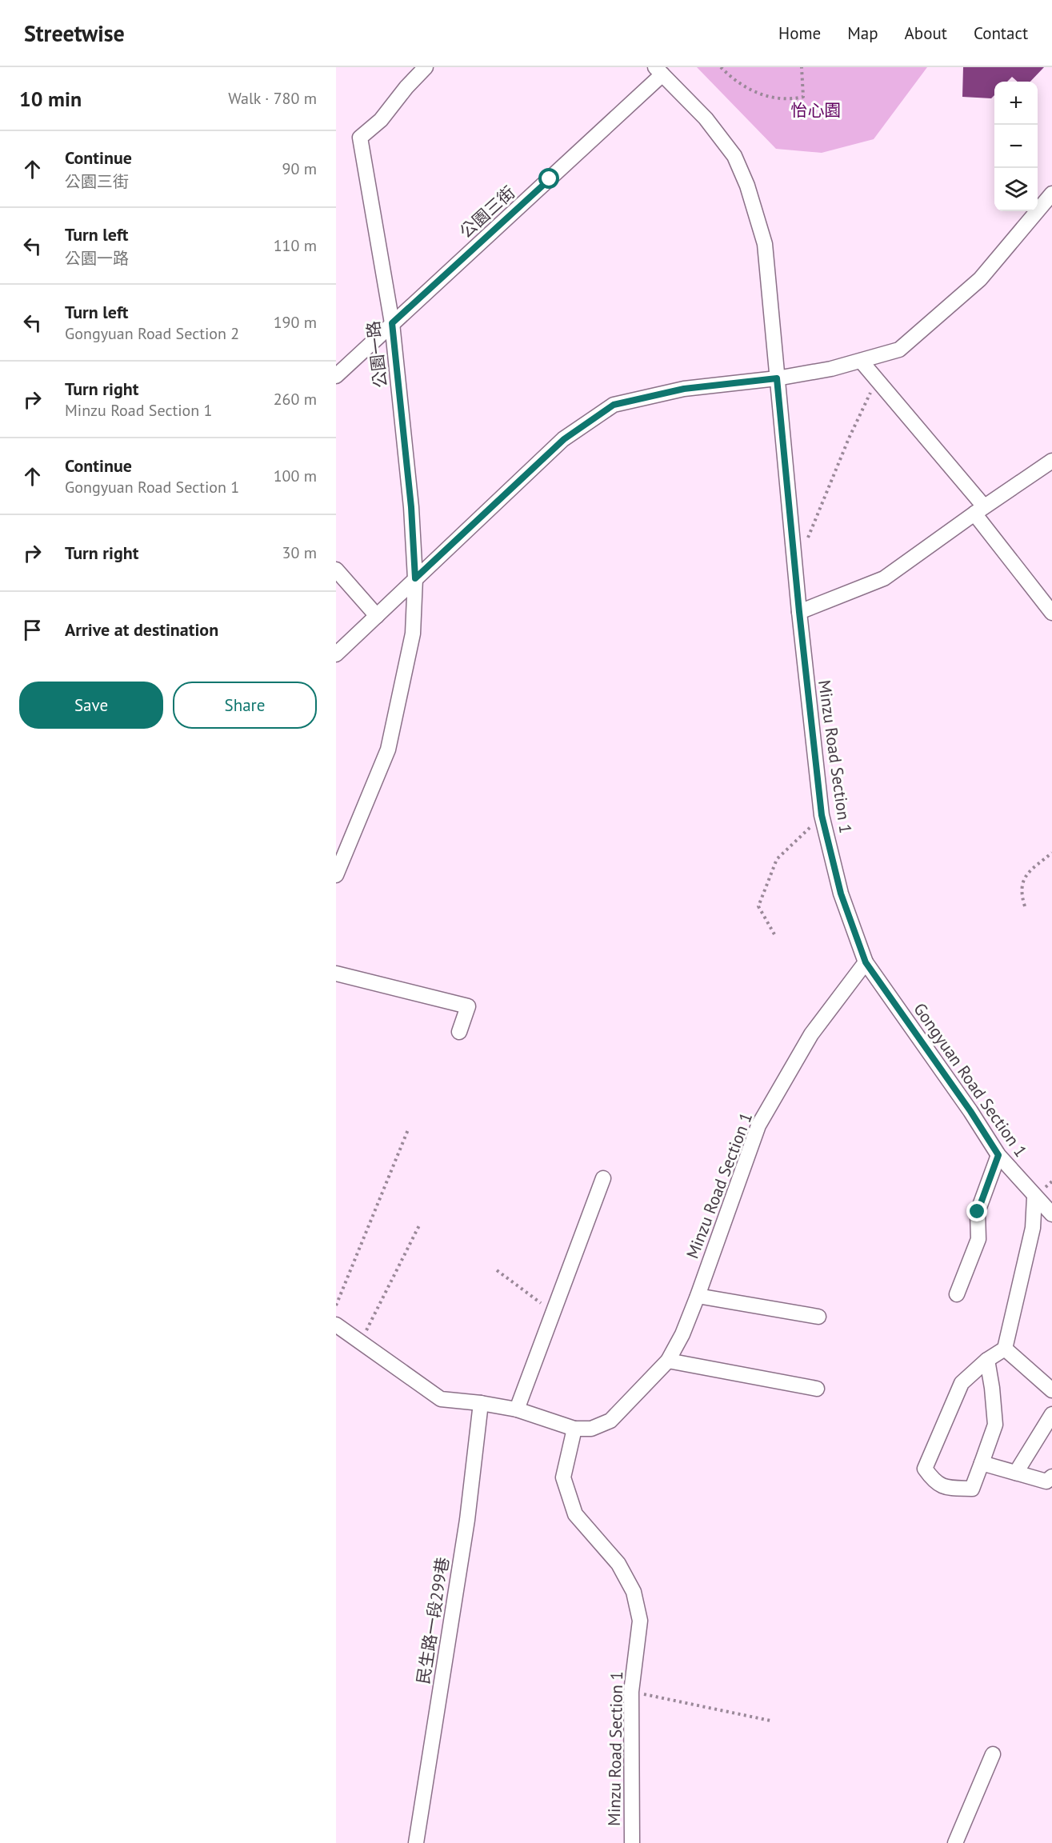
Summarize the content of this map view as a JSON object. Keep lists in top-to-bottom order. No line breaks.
{"streets":{"street":["公園三街","公園一路","Minzu Road Section 1","Gongyuan Road Section 1","民生路一段299巷"]},"crossings":[["公園三街","公園一路"],["公園三街","Minzu Road Section 1"],["Minzu Road Section 1","Gongyuan Road Section 1"]],"parks":["怡心園"],"page":{"header":"Streetwise","nav":["Home","Map","About","Contact"],"heading":["10 min","Walk · 780 m"],"map_buttons":["+","−"],"list":[["Continue","公園三街","90 m"],["Turn left","公園一路","110 m"],["Turn left","Gongyuan Road Section 2","190 m"],["Turn right","Minzu Road Section 1","260 m"],["Continue","Gongyuan Road Section 1","100 m"],["Turn right","30 m"],"Arrive at destination"],"buttons":["Save","Share"]}}
